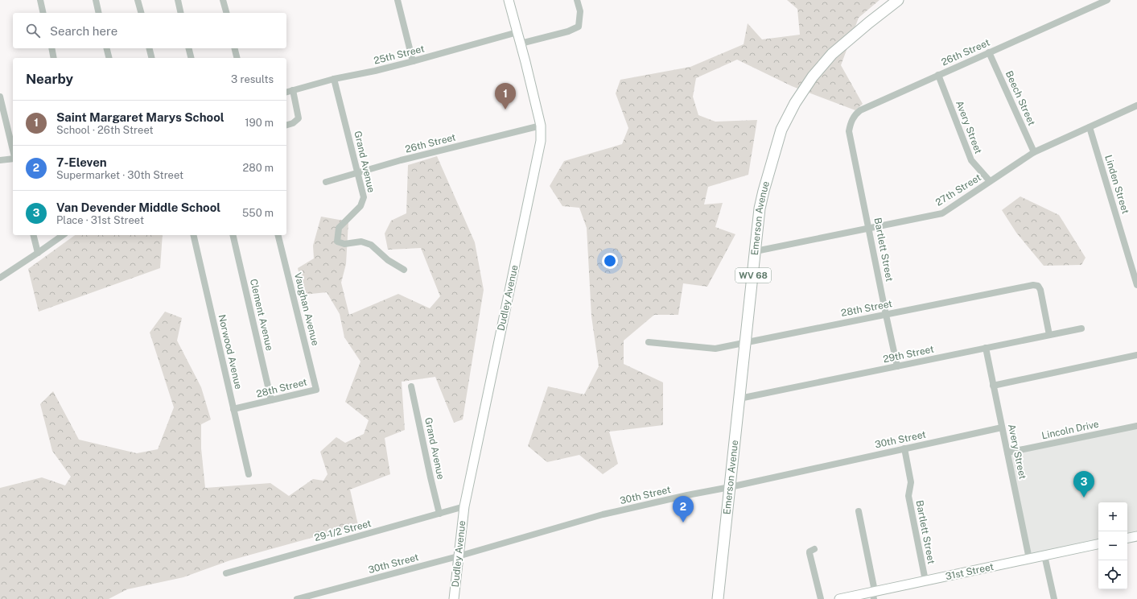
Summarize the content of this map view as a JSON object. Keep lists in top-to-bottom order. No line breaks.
{"streets":{"main road":["Emerson Avenue","WV 68"],"street":["26th Street","25th Street","Beech Street","Avery Street","Grand Avenue","Linden Street","27th Street","Bartlett Street","Dudley Avenue","28th Street","Vaughan Avenue","Clement Avenue","Norwood Avenue","29th Street","Lincoln Drive","30th Street","29-1/2 Street","31st Street"]},"crossings":[["26th Street","Beech Street"],["26th Street","Avery Street"],["26th Street","Grand Avenue"],["26th Street","Bartlett Street"],["26th Street","Dudley Avenue"],["25th Street","Grand Avenue"],["25th Street","Dudley Avenue"],["Beech Street","27th Street"],["Avery Street","27th Street"],["Avery Street","29th Street"],["Avery Street","Lincoln Drive"],["Avery Street","30th Street"],["Avery Street","31st Street"],["Grand Avenue","29-1/2 Street"],["Linden Street","27th Street"],["27th Street","Emerson Avenue"],["27th Street","Bartlett Street"],["Emerson Avenue","28th Street"],["Emerson Avenue","29th Street"],["Emerson Avenue","30th Street"],["Bartlett Street","28th Street"],["Bartlett Street","29th Street"],["Bartlett Street","30th Street"],["Bartlett Street","31st Street"],["Dudley Avenue","30th Street"],["Dudley Avenue","29-1/2 Street"],["28th Street","Vaughan Avenue"],["28th Street","Clement Avenue"],["28th Street","Norwood Avenue"],["28th Street","29th Street"]],"page":{"search":"Search here","heading":["Nearby","3 results"],"pins":["1","3","2"],"list":[{"mark":"1","name":"Saint Margaret Marys School","note":"School · 26th Street","value":"190 m"},{"mark":"2","name":"7-Eleven","note":"Supermarket · 30th Street","value":"280 m"},{"mark":"3","name":"Van Devender Middle School","note":"Place · 31st Street","value":"550 m"}],"map_buttons":["+","−"]}}
